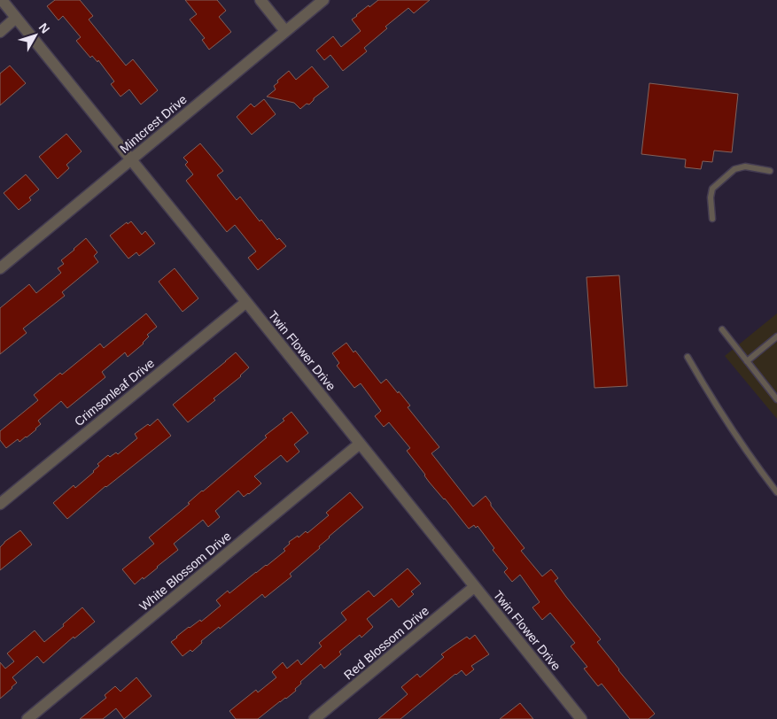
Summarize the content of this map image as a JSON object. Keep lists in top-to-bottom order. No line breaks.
{"streets":{"street":["Mintcrest Drive","Twin Flower Drive","Crimsonleaf Drive","White Blossom Drive","Red Blossom Drive"]},"crossings":[["Mintcrest Drive","Twin Flower Drive"],["Twin Flower Drive","Crimsonleaf Drive"],["Twin Flower Drive","White Blossom Drive"],["Twin Flower Drive","Red Blossom Drive"]],"north":"top right"}
